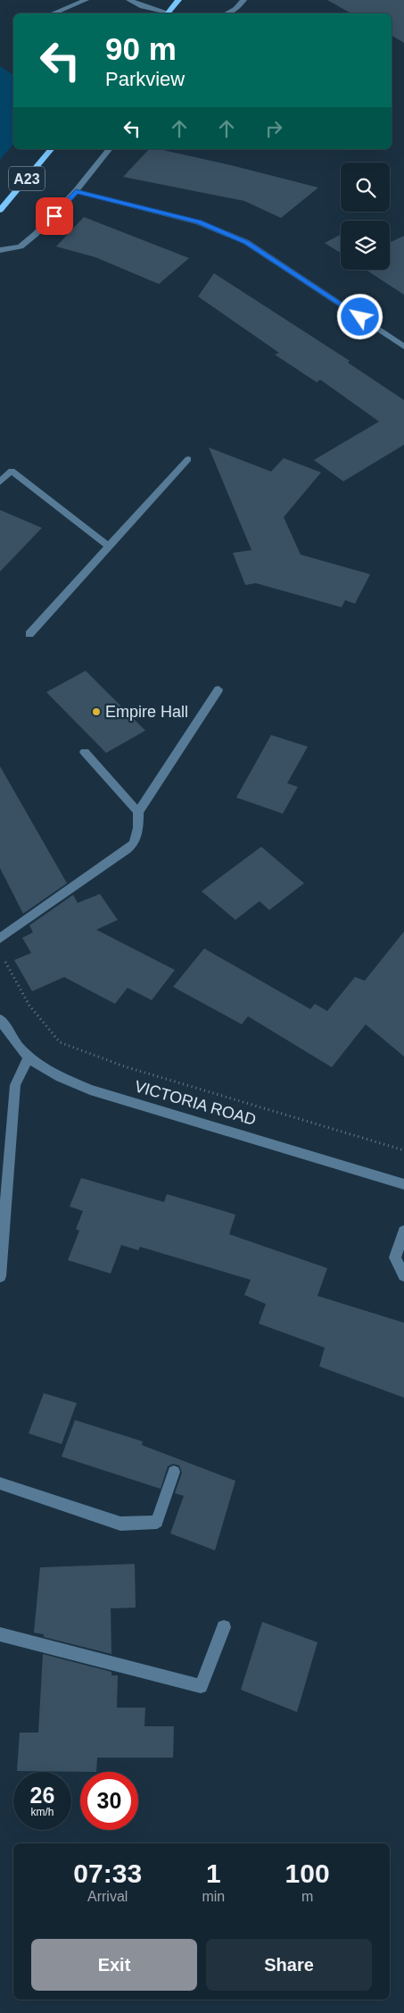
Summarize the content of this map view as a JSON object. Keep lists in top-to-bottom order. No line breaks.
{"streets":{"main road":["A23"],"street":["VICTORIA ROAD"]},"places":["Empire Hall"],"page":{"turn":["90 m","Parkview"],"speed":"26 km/h","limit":"30","eta":["07:33","Arrival","1","min","100","m"],"buttons":["Exit","Share"]}}
